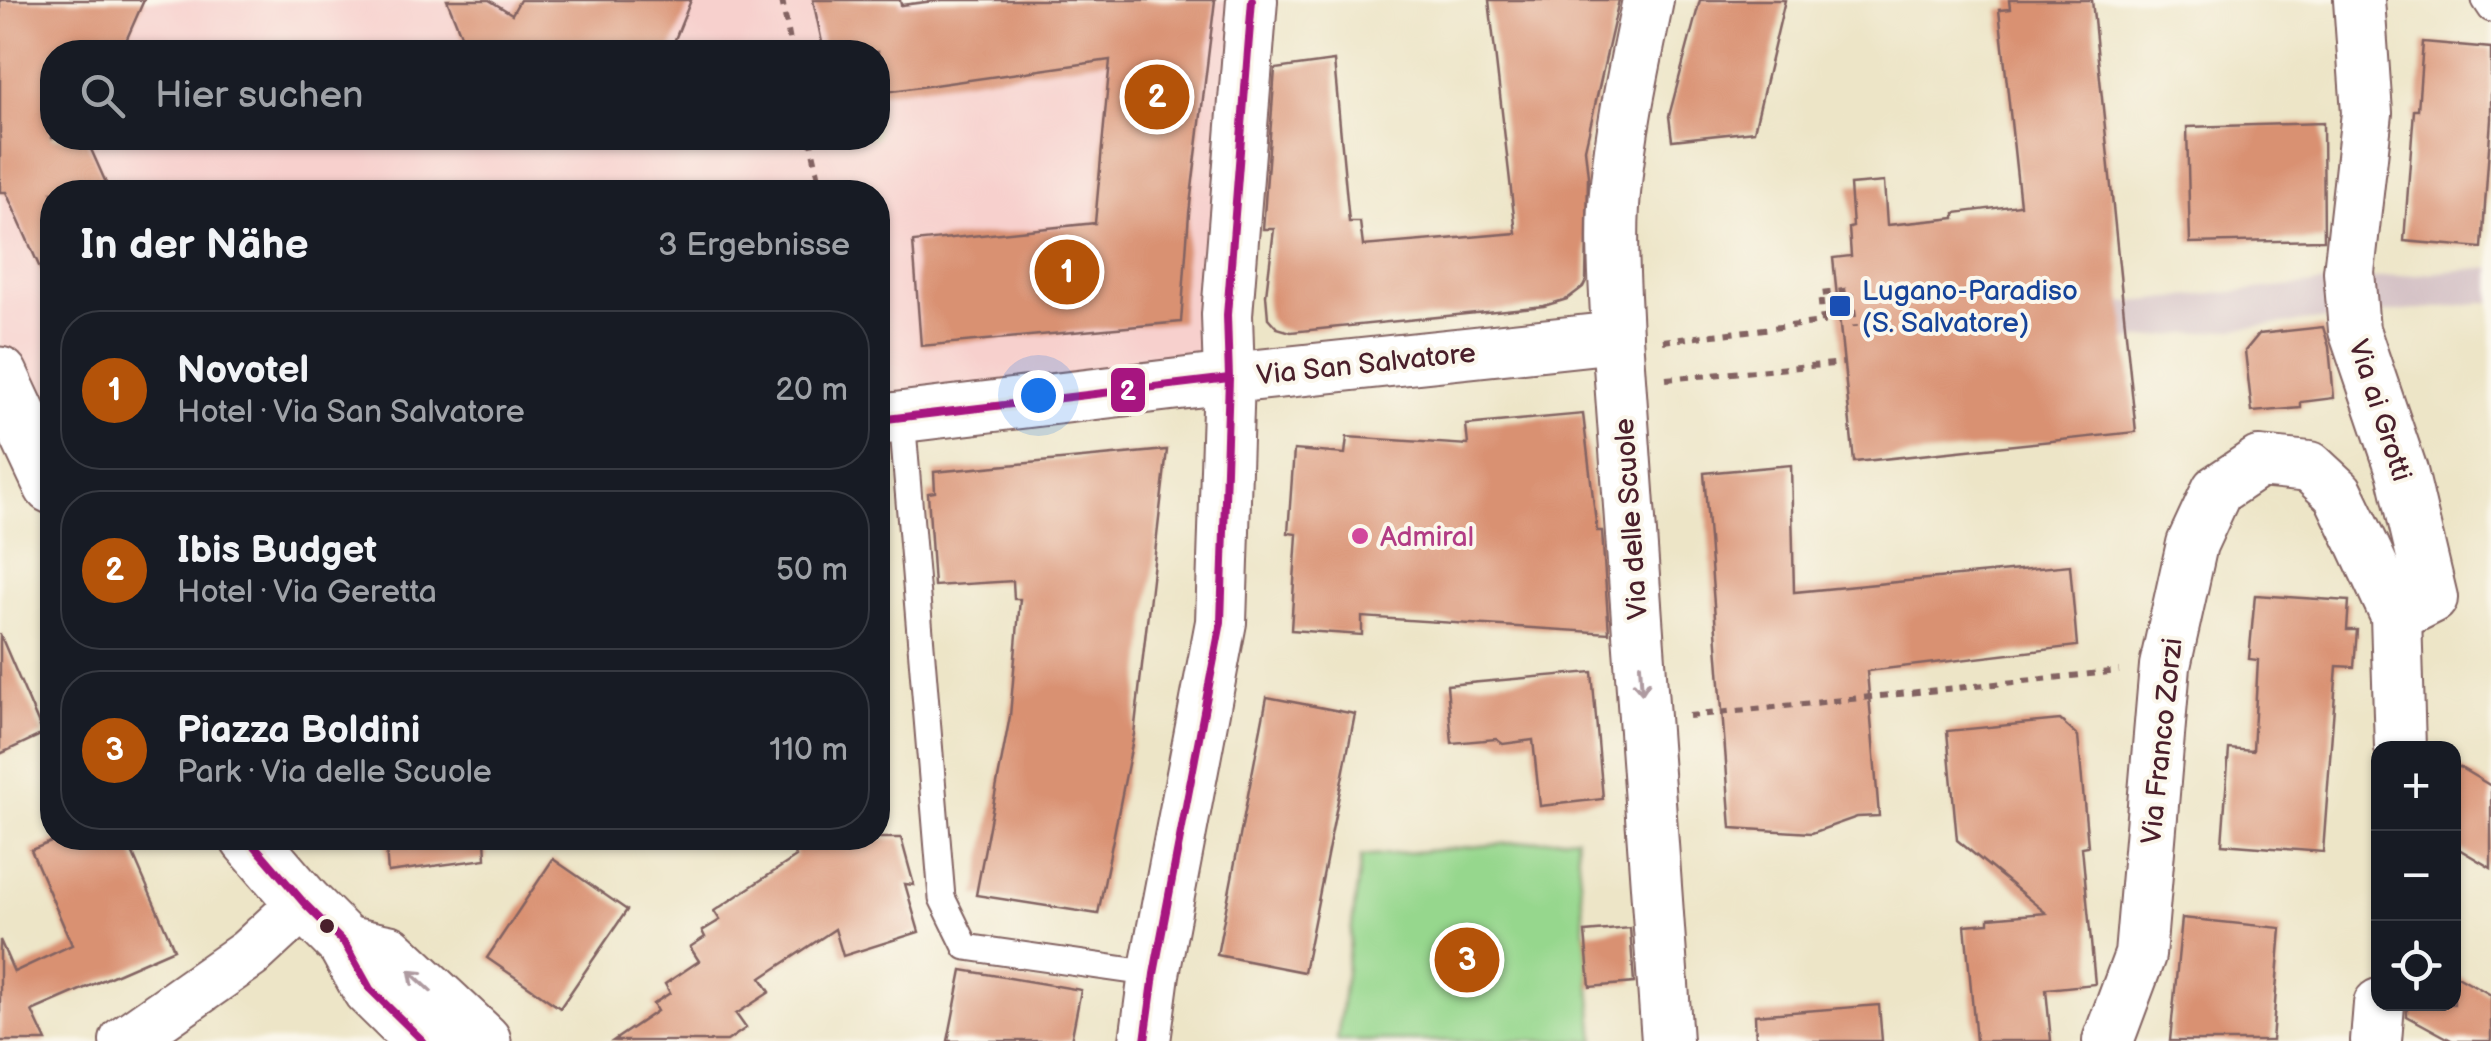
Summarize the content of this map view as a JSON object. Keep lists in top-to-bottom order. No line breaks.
{"streets":{"street":["Via San Salvatore","Via ai Grotti","Via delle Scuole","Via Franco Zorzi"]},"crossings":[["Via San Salvatore","Via delle Scuole"],["Via ai Grotti","Via Franco Zorzi"]],"places":{"transit":["Lugano-Paradiso (S. Salvatore)"],"other":["Admiral"]},"lines":["transit line 2"],"page":{"search":"Hier suchen","pins":["2","1","3"],"heading":["In der Nähe","3 Ergebnisse"],"list":[{"mark":"1","name":"Novotel","note":"Hotel · Via San Salvatore","value":"20 m"},{"mark":"2","name":"Ibis Budget","note":"Hotel · Via Geretta","value":"50 m"},{"mark":"3","name":"Piazza Boldini","note":"Park · Via delle Scuole","value":"110 m"}],"map_buttons":["+","−"]}}
